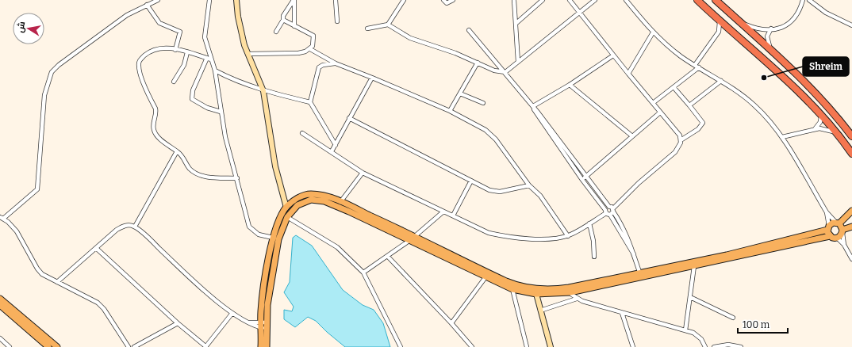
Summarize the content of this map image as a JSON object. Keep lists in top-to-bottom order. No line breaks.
{"places":["Shreim"],"scale_bar":"100 m","north":"left"}
